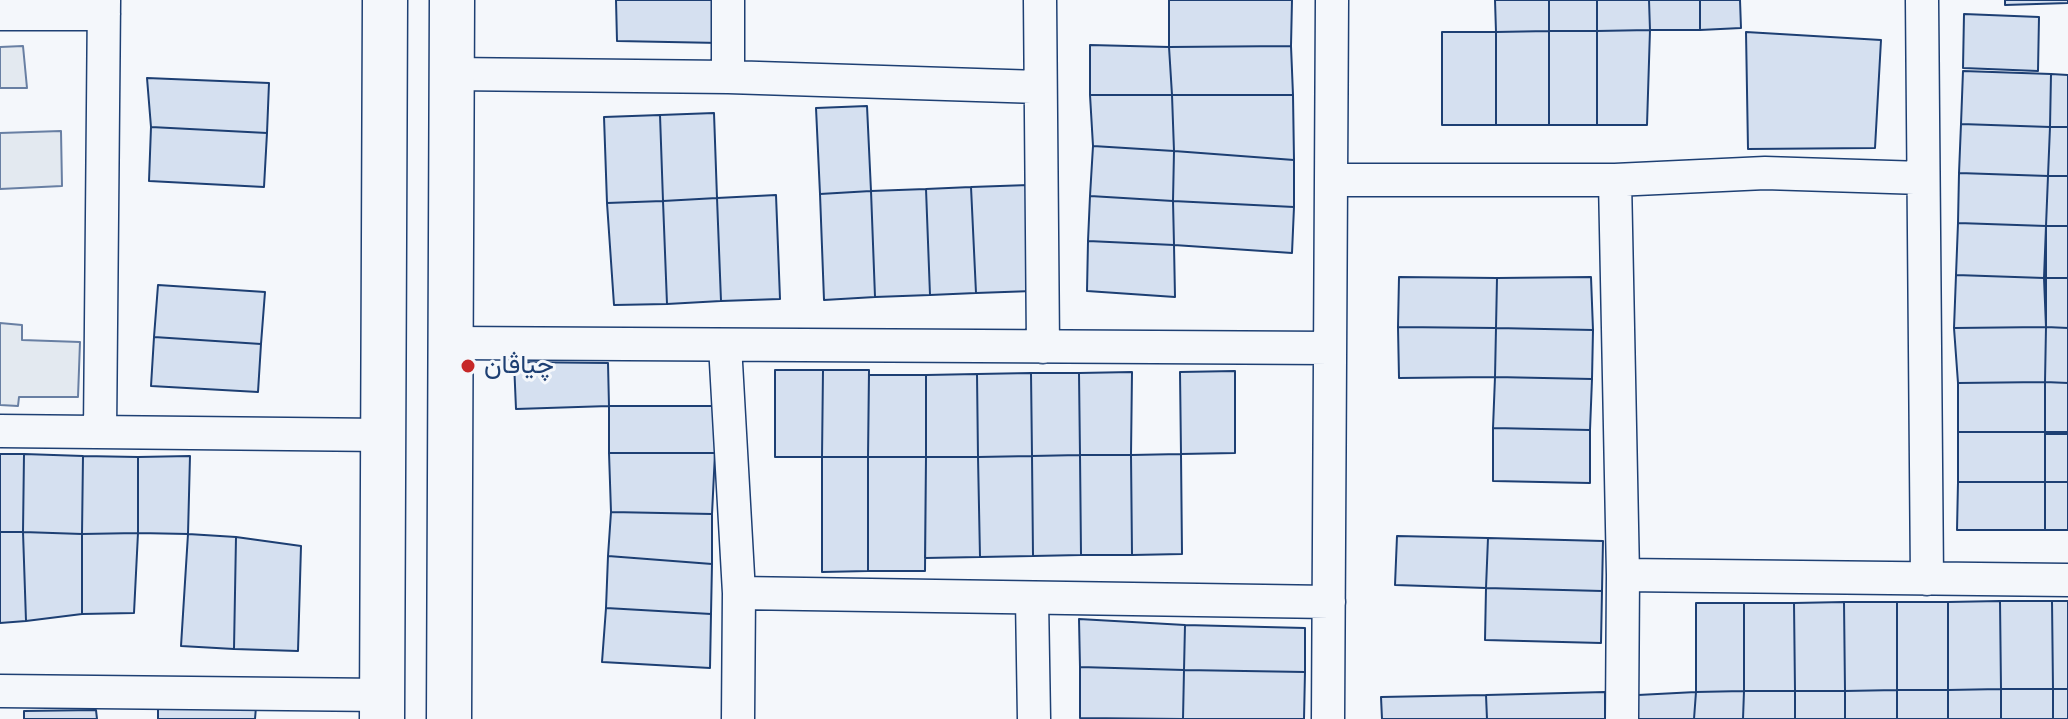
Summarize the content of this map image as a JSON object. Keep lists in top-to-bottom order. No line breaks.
{"places":["چياڤان"]}
